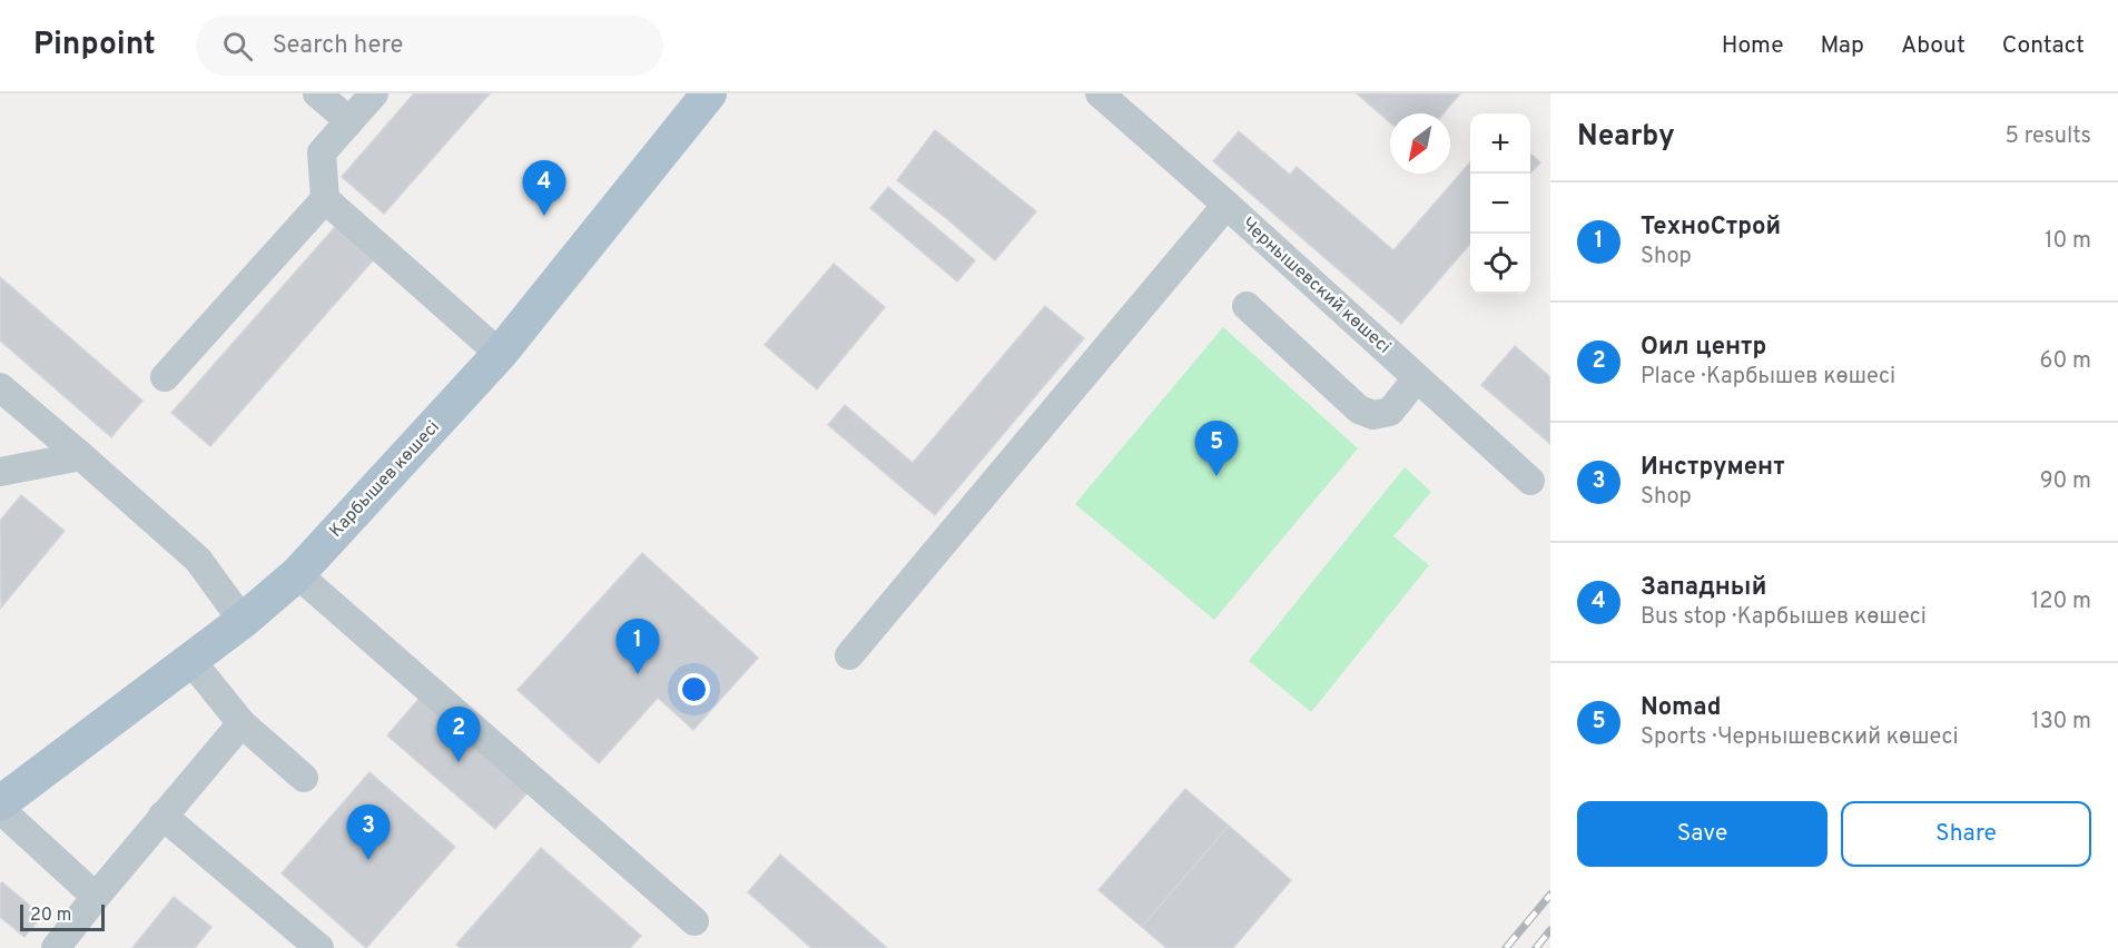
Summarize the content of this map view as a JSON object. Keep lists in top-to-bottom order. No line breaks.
{"streets":{"main road":["Карбышев көшесі"],"street":["Чернышевский көшесі"]},"scale_bar":"20 m","north":"bottom left","page":{"header":"Pinpoint","search":"Search here","nav":["Home","Map","About","Contact"],"heading":["Nearby","5 results"],"map_buttons":["+","−"],"pins":["4","5","1","2","3"],"list":[{"mark":"1","name":"ТехноСтрой","note":"Shop","value":"10 m"},{"mark":"2","name":"Оил центр","note":"Place · Карбышев көшесі","value":"60 m"},{"mark":"3","name":"Инструмент","note":"Shop","value":"90 m"},{"mark":"4","name":"Западный","note":"Bus stop · Карбышев көшесі","value":"120 m"},{"mark":"5","name":"Nomad","note":"Sports · Чернышевский көшесі","value":"130 m"}],"buttons":["Save","Share"],"scale":"20 m"}}
